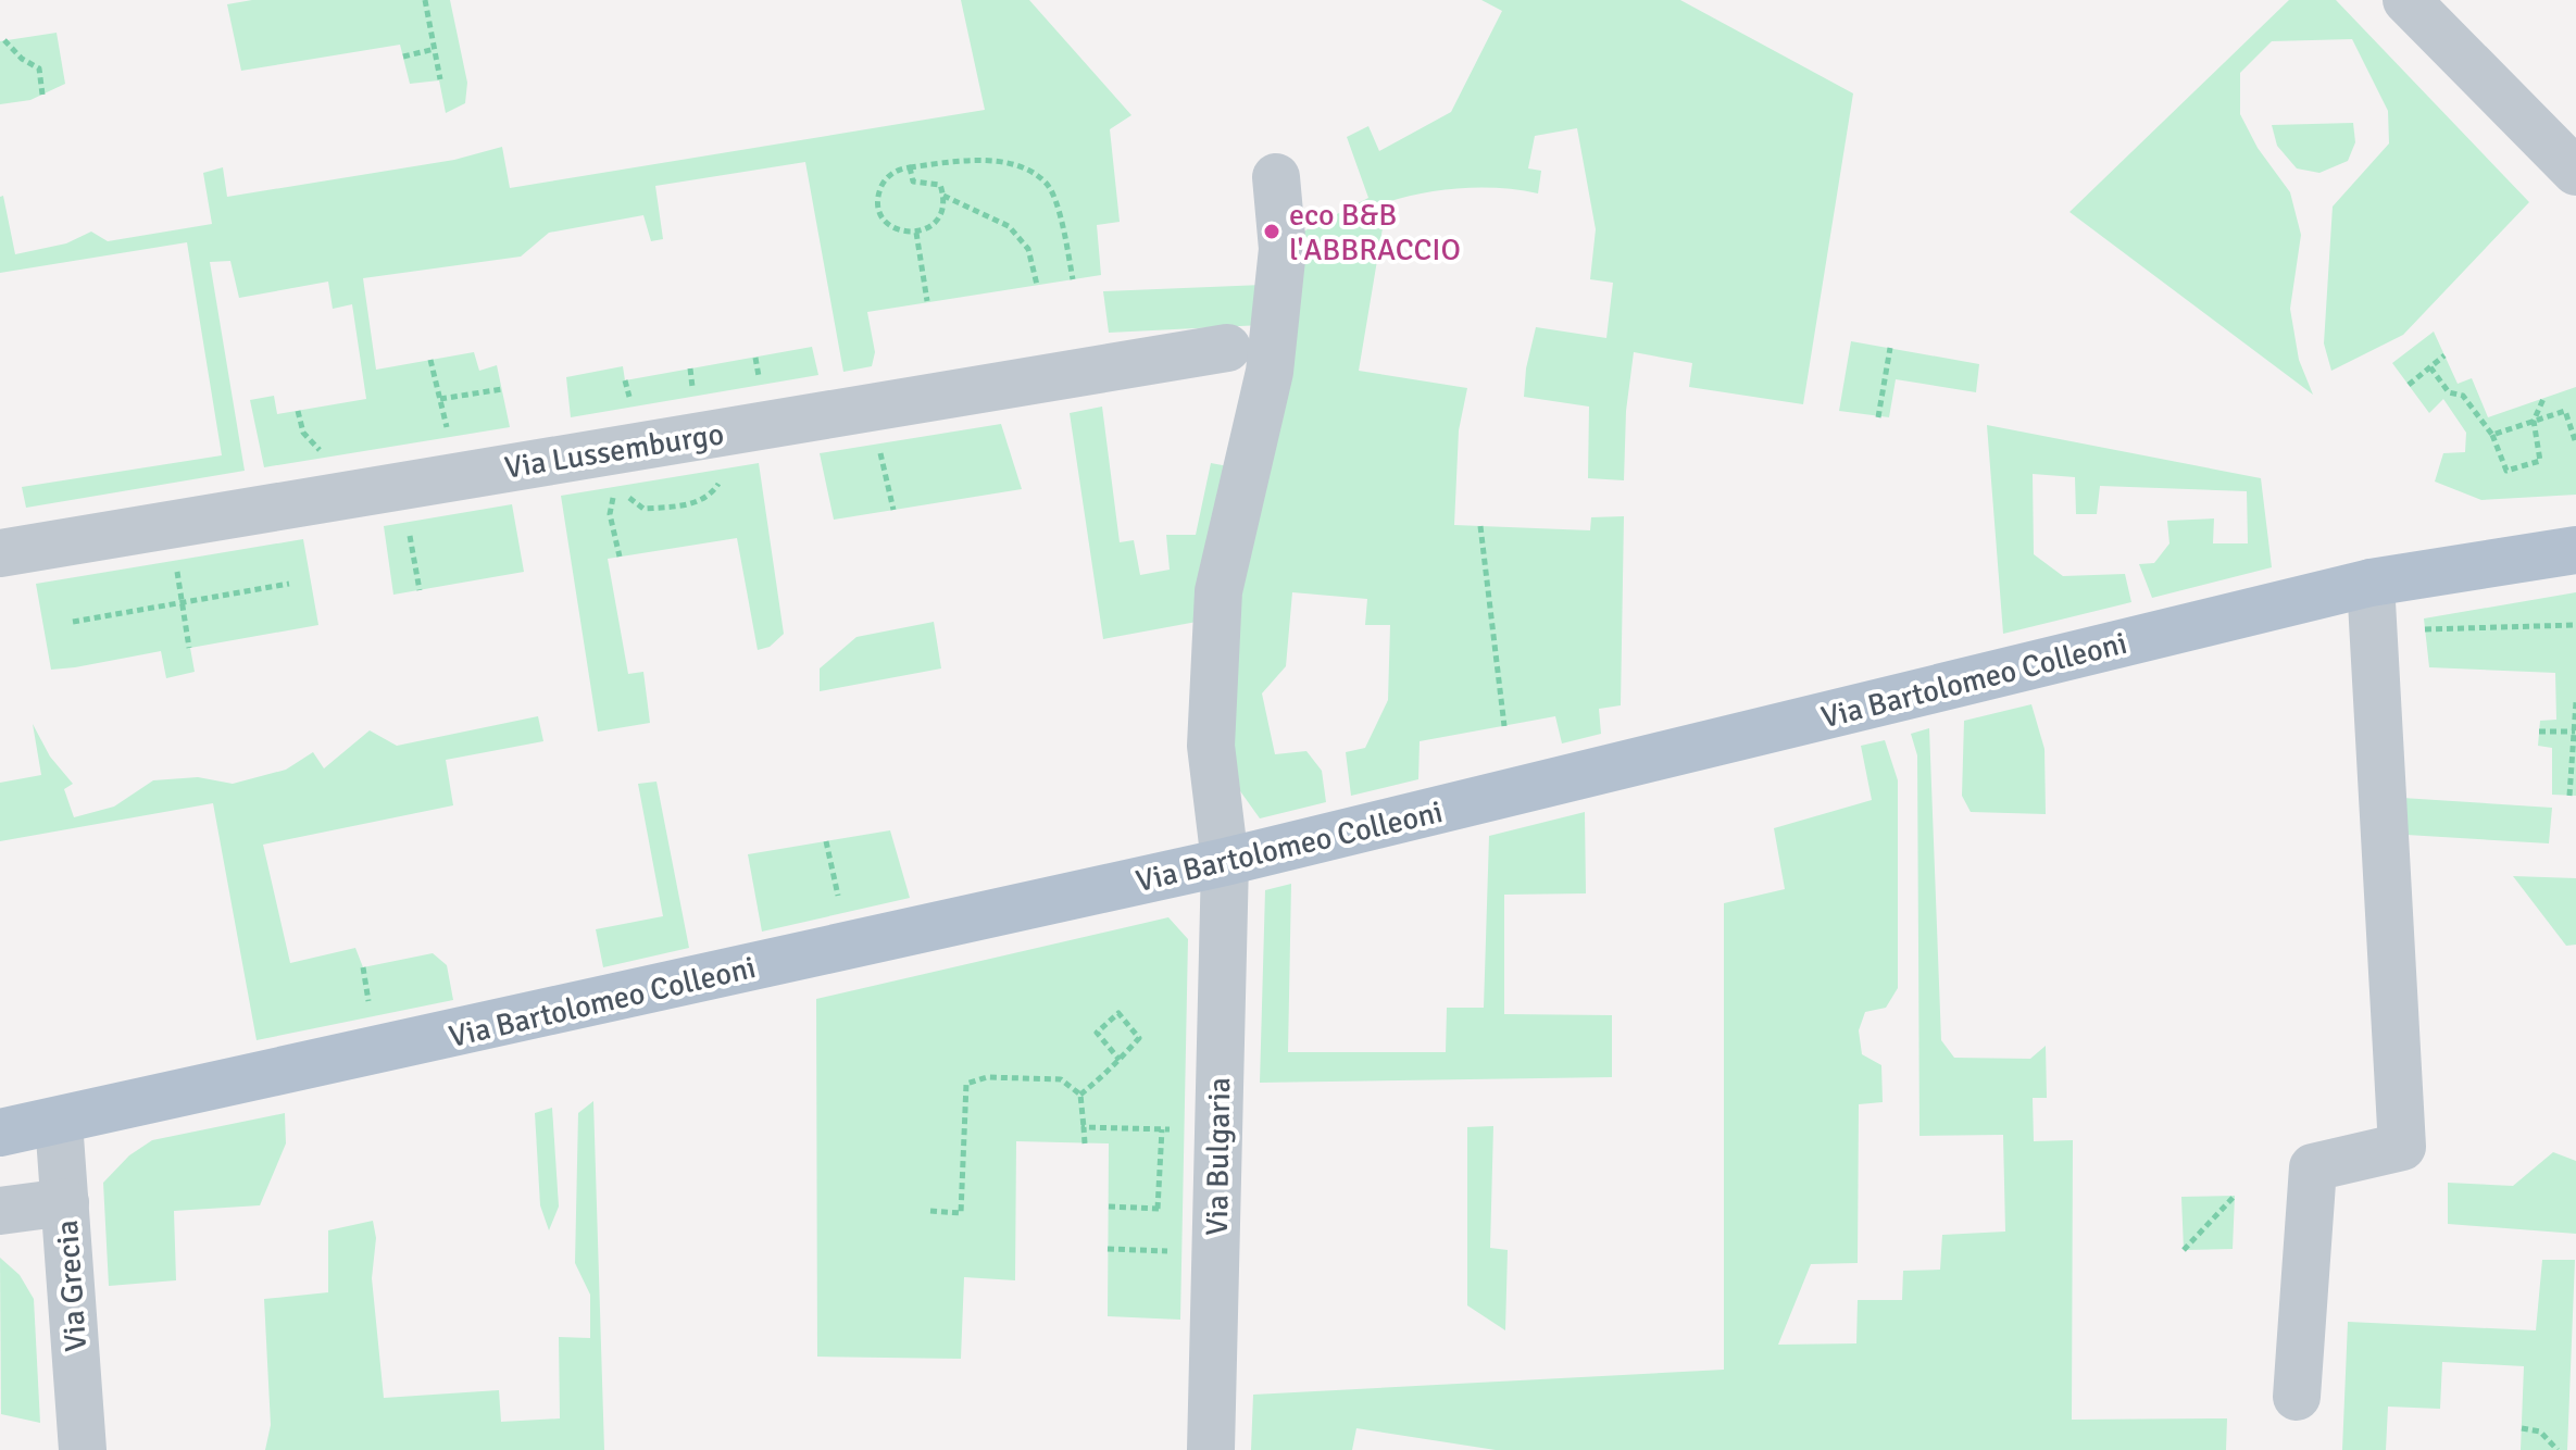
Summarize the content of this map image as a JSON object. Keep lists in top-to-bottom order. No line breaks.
{"streets":{"main road":["Via Bartolomeo Colleoni"],"street":["Via Lussemburgo","Via Bulgaria","Via Grecia"]},"crossings":[["Via Bartolomeo Colleoni","Via Bulgaria"],["Via Bartolomeo Colleoni","Via Grecia"]],"places":["eco B&B l'ABBRACCIO"]}
